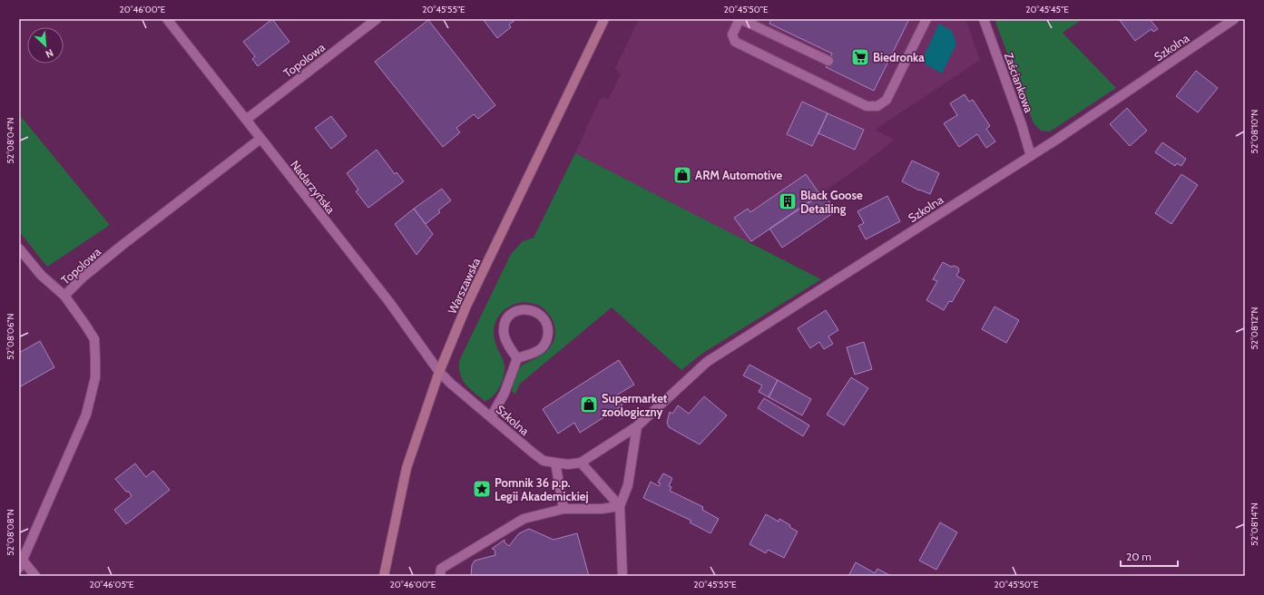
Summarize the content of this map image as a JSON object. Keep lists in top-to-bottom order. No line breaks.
{"streets":{"main road":["Warszawska"],"street":["Szkolna","Topolowa","Zaściankowa","Nadarzyńska"]},"crossings":[["Szkolna","Zaściankowa"],["Szkolna","Nadarzyńska"],["Szkolna","Warszawska"],["Topolowa","Nadarzyńska"],["Nadarzyńska","Warszawska"]],"places":{"supermarket":["Biedronka"],"shop":["ARM Automotive","Supermarket zoologiczny"],"building":["Black Goose Detailing"],"place":["Pomnik 36 p.p. Legii Akademickiej"]},"scale_bar":"20 m","north":"bottom right","coordinates":["20°46'00\"E","20°45'55\"E","20°45'50\"E","20°45'45\"E","52°08'10\"N","52°08'04\"N","52°08'12\"N","52°08'06\"N","52°08'14\"N","52°08'08\"N","20°46'05\"E"]}
